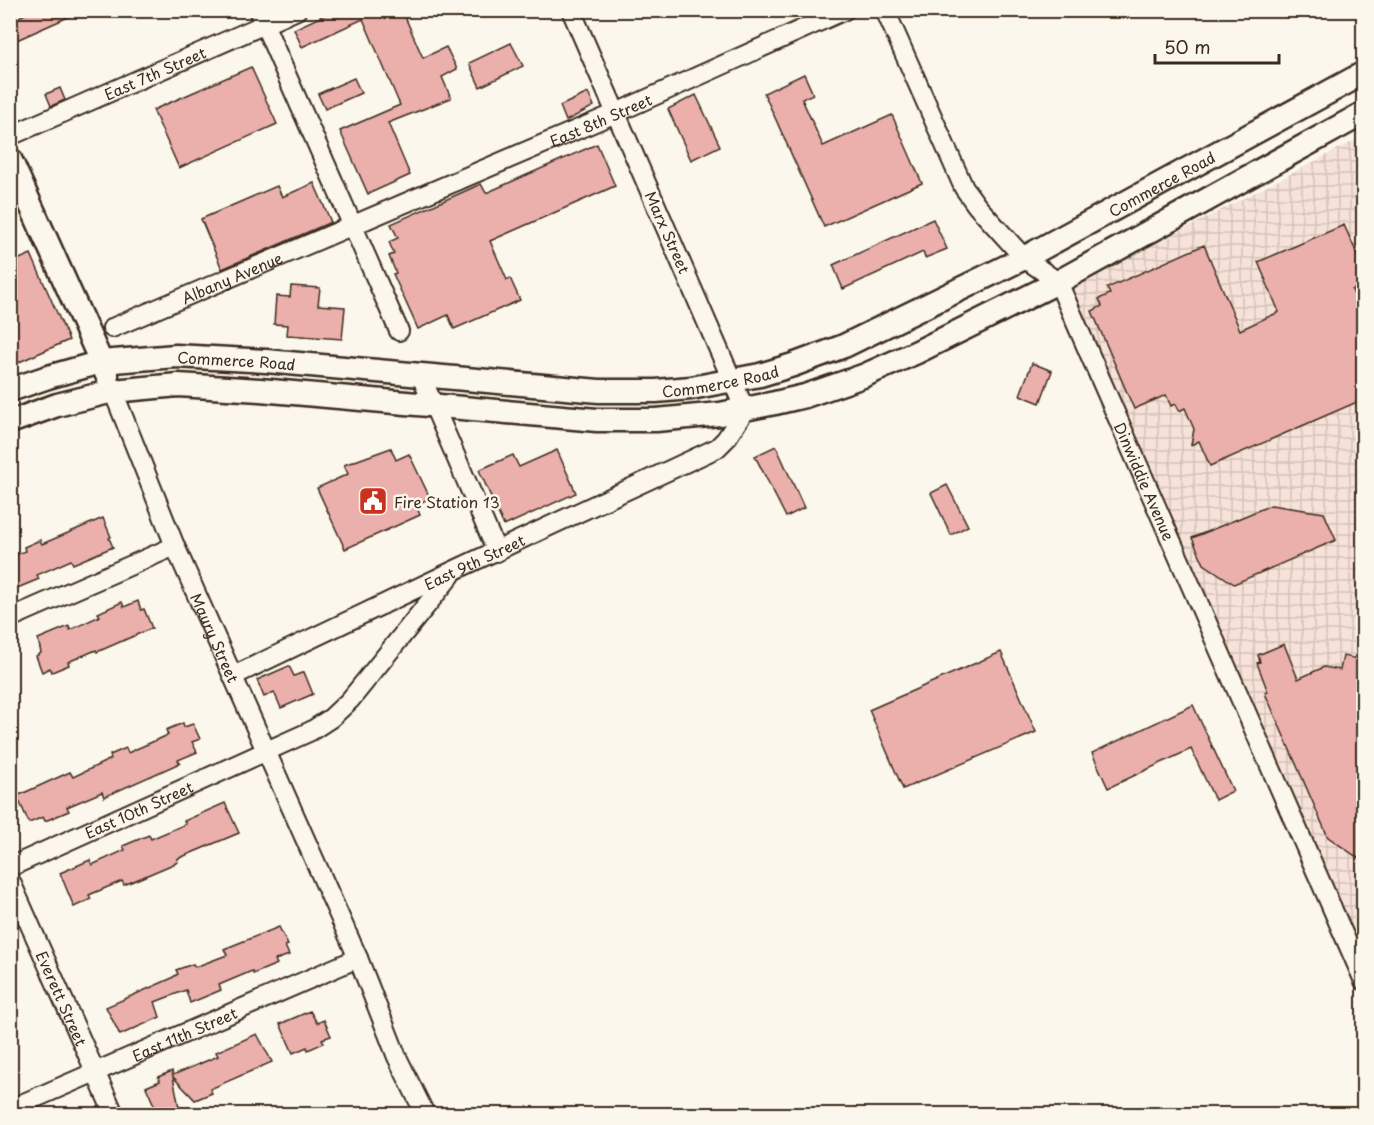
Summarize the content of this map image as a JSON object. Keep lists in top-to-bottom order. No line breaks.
{"streets":{"main road":["Commerce Road","Maury Street"],"street":["East 7th Street","East 8th Street","Marx Street","Albany Avenue","Dinwiddie Avenue","East 9th Street","East 10th Street","Everett Street","East 11th Street"]},"crossings":[["East 8th Street","Marx Street"],["East 8th Street","Albany Avenue"],["Commerce Road","Marx Street"],["Commerce Road","Dinwiddie Avenue"],["Commerce Road","East 9th Street"],["Commerce Road","Maury Street"],["Marx Street","East 9th Street"],["East 9th Street","Maury Street"],["East 9th Street","East 10th Street"],["Maury Street","East 10th Street"],["Maury Street","East 11th Street"],["Everett Street","East 11th Street"]],"places":{"public building":["Fire Station 13"]},"scale_bar":"50 m"}
